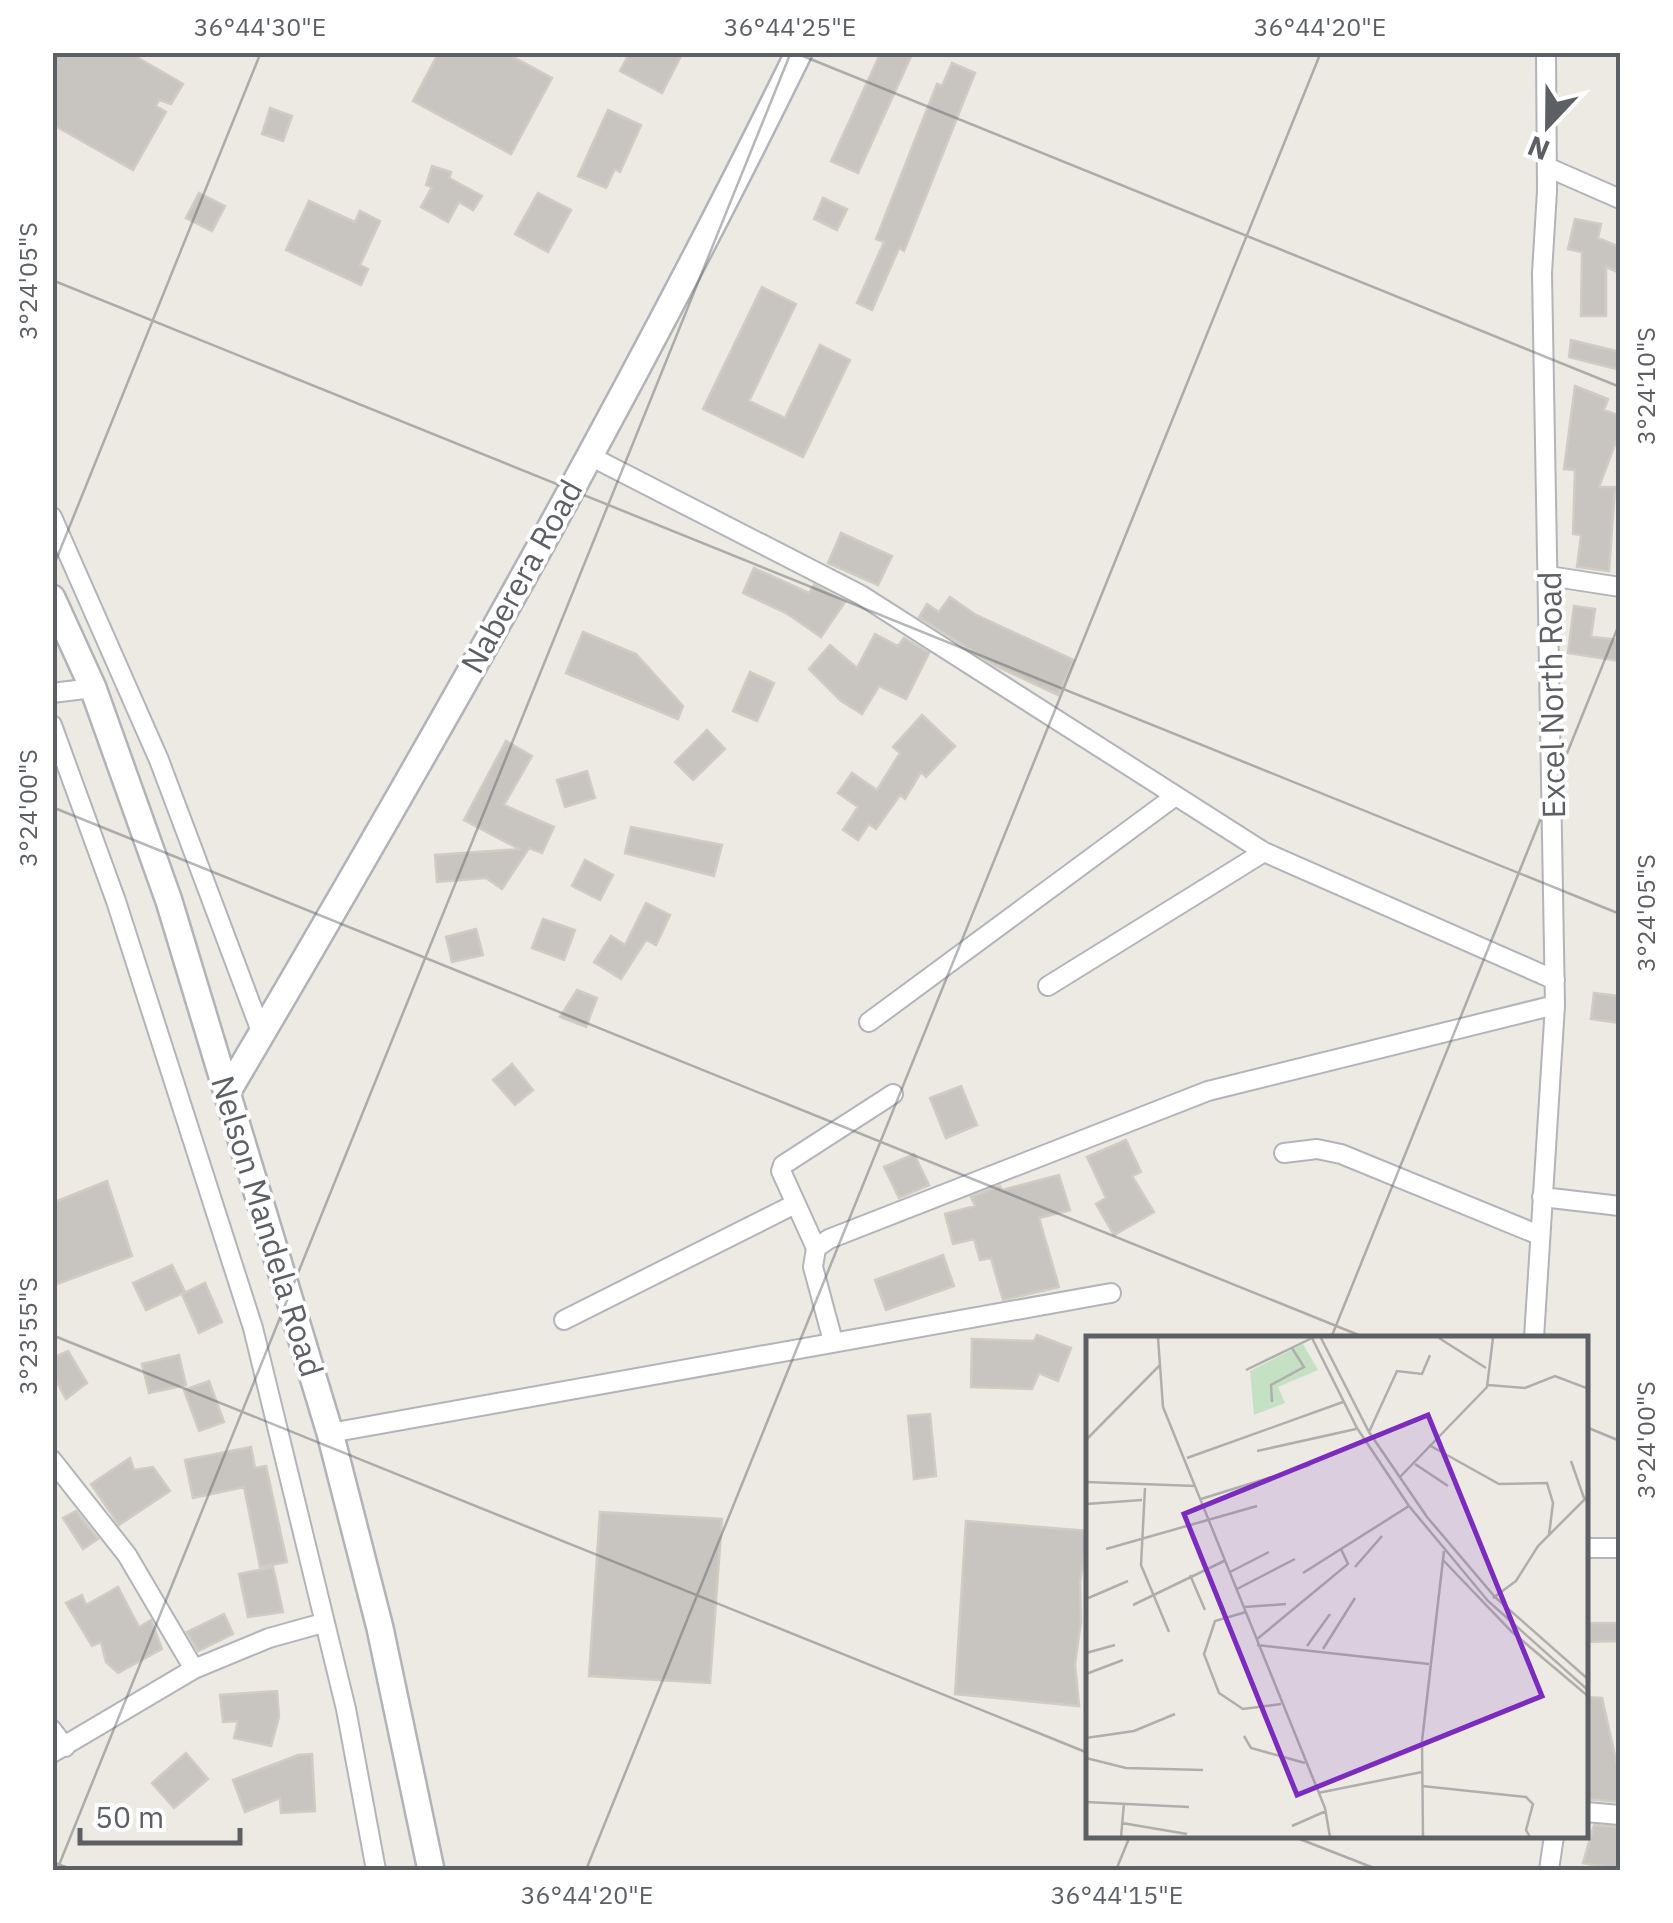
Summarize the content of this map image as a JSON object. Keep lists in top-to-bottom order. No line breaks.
{"streets":{"main road":["Naberera Road","Nelson Mandela Road"],"street":["Excel North Road"]},"crossings":[["Naberera Road","Nelson Mandela Road"]],"scale_bar":"50 m","north":"bottom","coordinates":["36°44'30\"E","36°44'25\"E","36°44'20\"E","3°24'05\"S","3°24'10\"S","3°24'00\"S","3°23'55\"S","36°44'15\"E"]}
